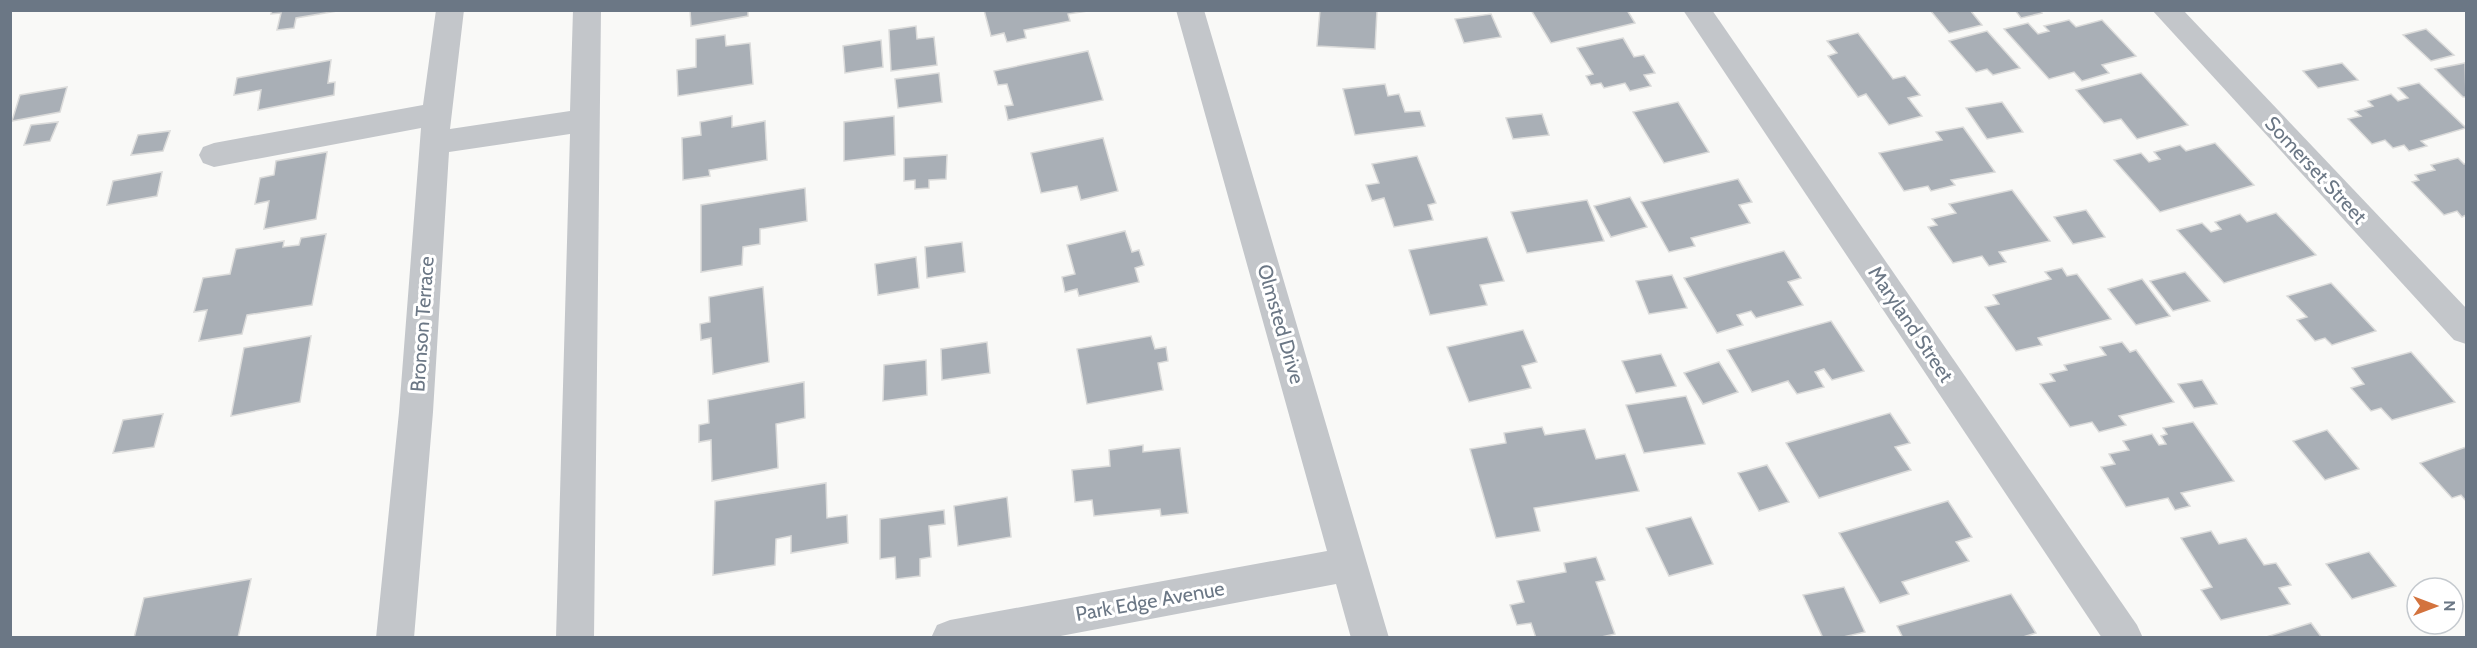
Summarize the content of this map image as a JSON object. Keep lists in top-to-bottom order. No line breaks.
{"streets":{"street":["Somerset Street","Bronson Terrace","Olmsted Drive","Maryland Street","Park Edge Avenue"]},"crossings":[["Olmsted Drive","Park Edge Avenue"]],"north":"right"}
